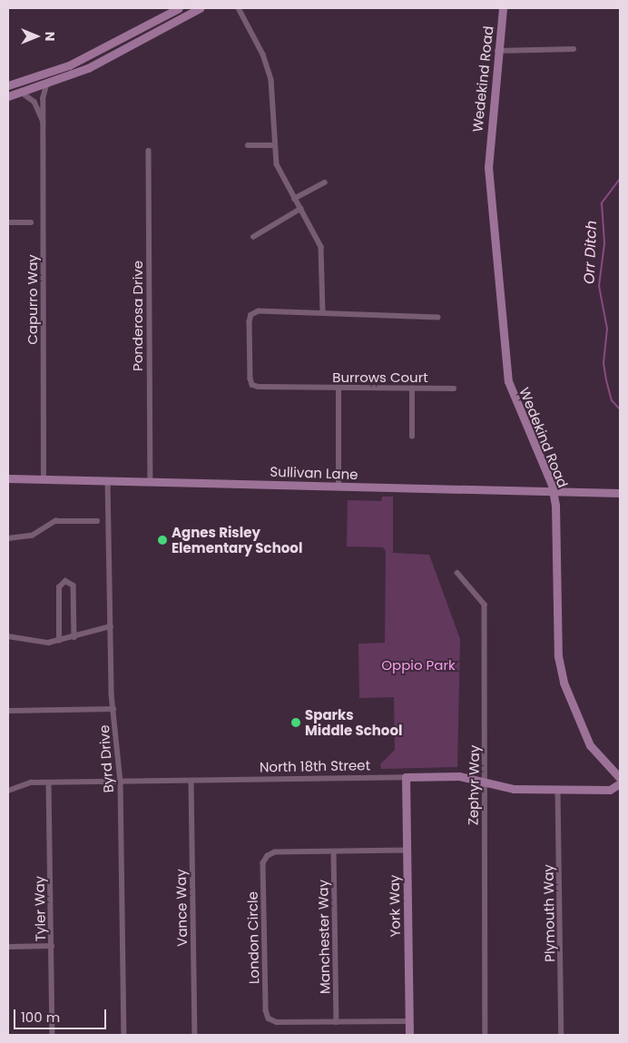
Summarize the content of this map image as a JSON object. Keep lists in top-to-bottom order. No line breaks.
{"streets":{"street":["Wedekind Road","Capurro Way","Ponderosa Drive","Burrows Court","Sullivan Lane","Byrd Drive","North 18th Street","Zephyr Way","York Way","Vance Way","Tyler Way","Plymouth Way","Manchester Way","London Circle"]},"crossings":[["Wedekind Road","Sullivan Lane"],["Capurro Way","Sullivan Lane"],["Ponderosa Drive","Sullivan Lane"],["Sullivan Lane","Byrd Drive"],["Byrd Drive","North 18th Street"],["North 18th Street","Zephyr Way"],["North 18th Street","York Way"],["North 18th Street","Vance Way"],["North 18th Street","Tyler Way"],["North 18th Street","Plymouth Way"],["York Way","London Circle"],["Manchester Way","London Circle"]],"water":["Orr Ditch"],"parks":["Oppio Park"],"places":["Agnes Risley Elementary School","Sparks Middle School"],"scale_bar":"100 m","north":"right"}
